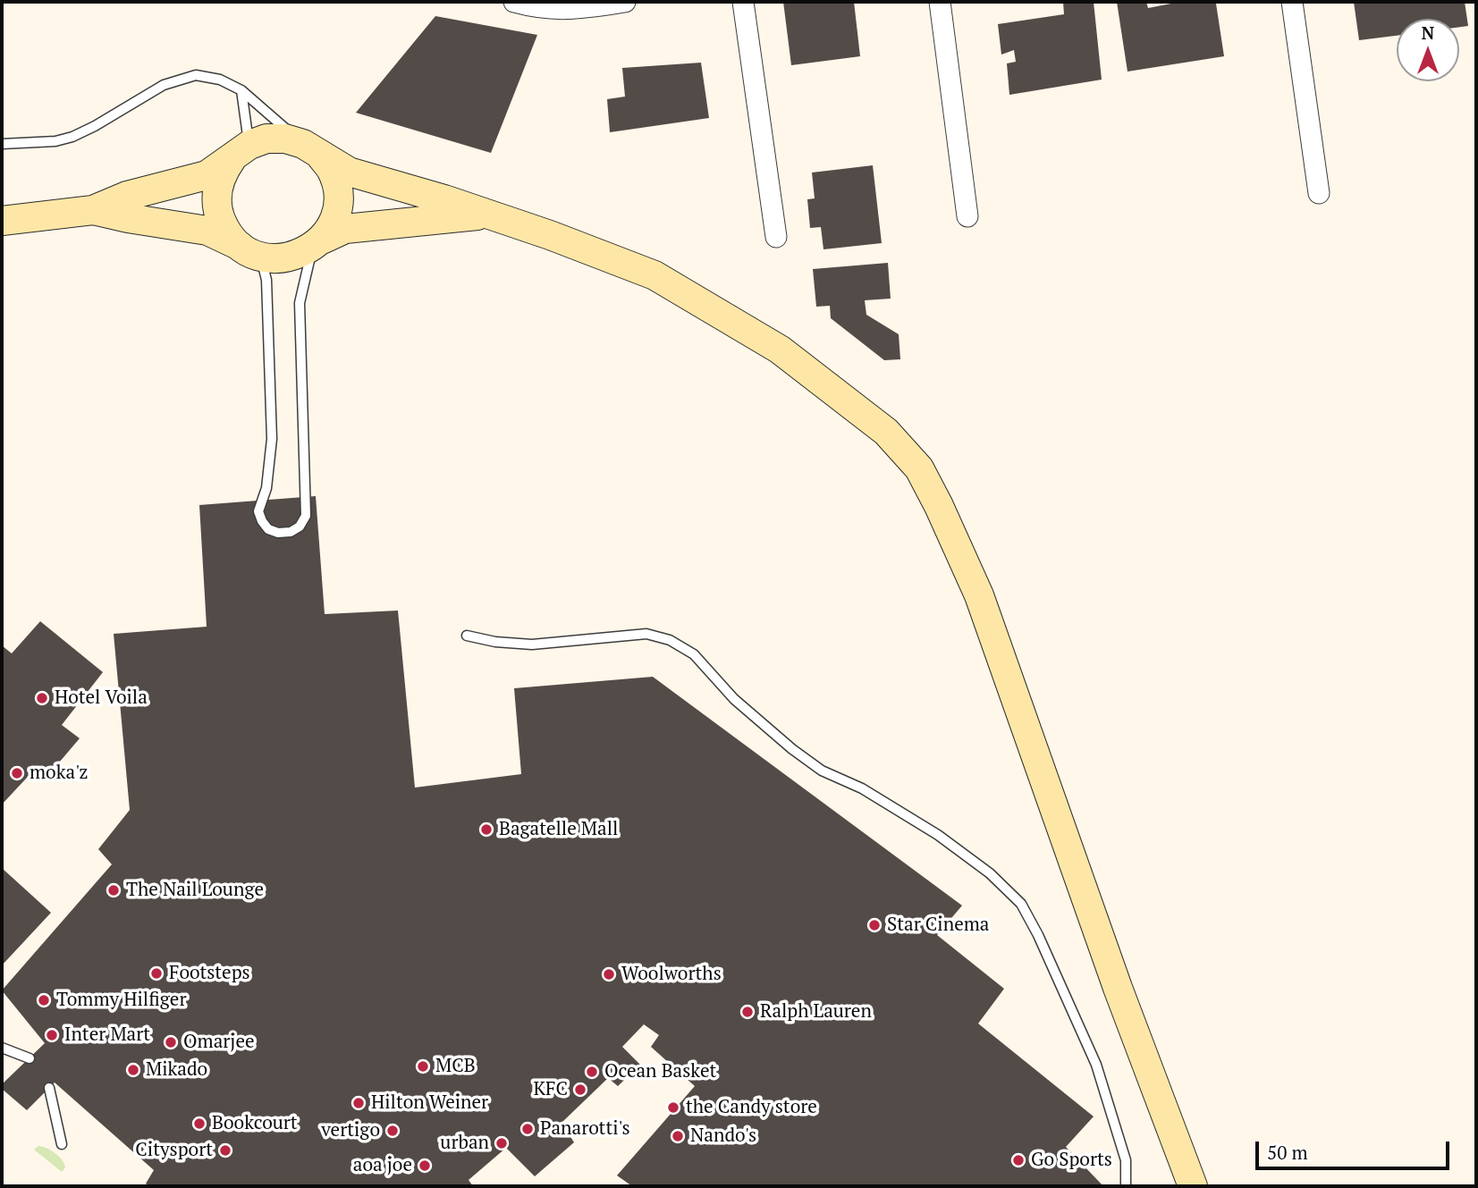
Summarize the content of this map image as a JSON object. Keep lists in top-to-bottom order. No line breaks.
{"places":["Hotel Voila","moka'z","Bagatelle Mall","The Nail Lounge","Star Cinema","Footsteps","Woolworths","Tommy Hilfiger","Ralph Lauren","Inter Mart","Omarjee","MCB","Mikado","Ocean Basket","KFC","Hilton Weiner","the Candy store","Bookcourt","Panarotti's","vertigo","Nando's","urban","Citysport","Go Sports","aoa joe"],"scale_bar":"50 m","north":"top"}
